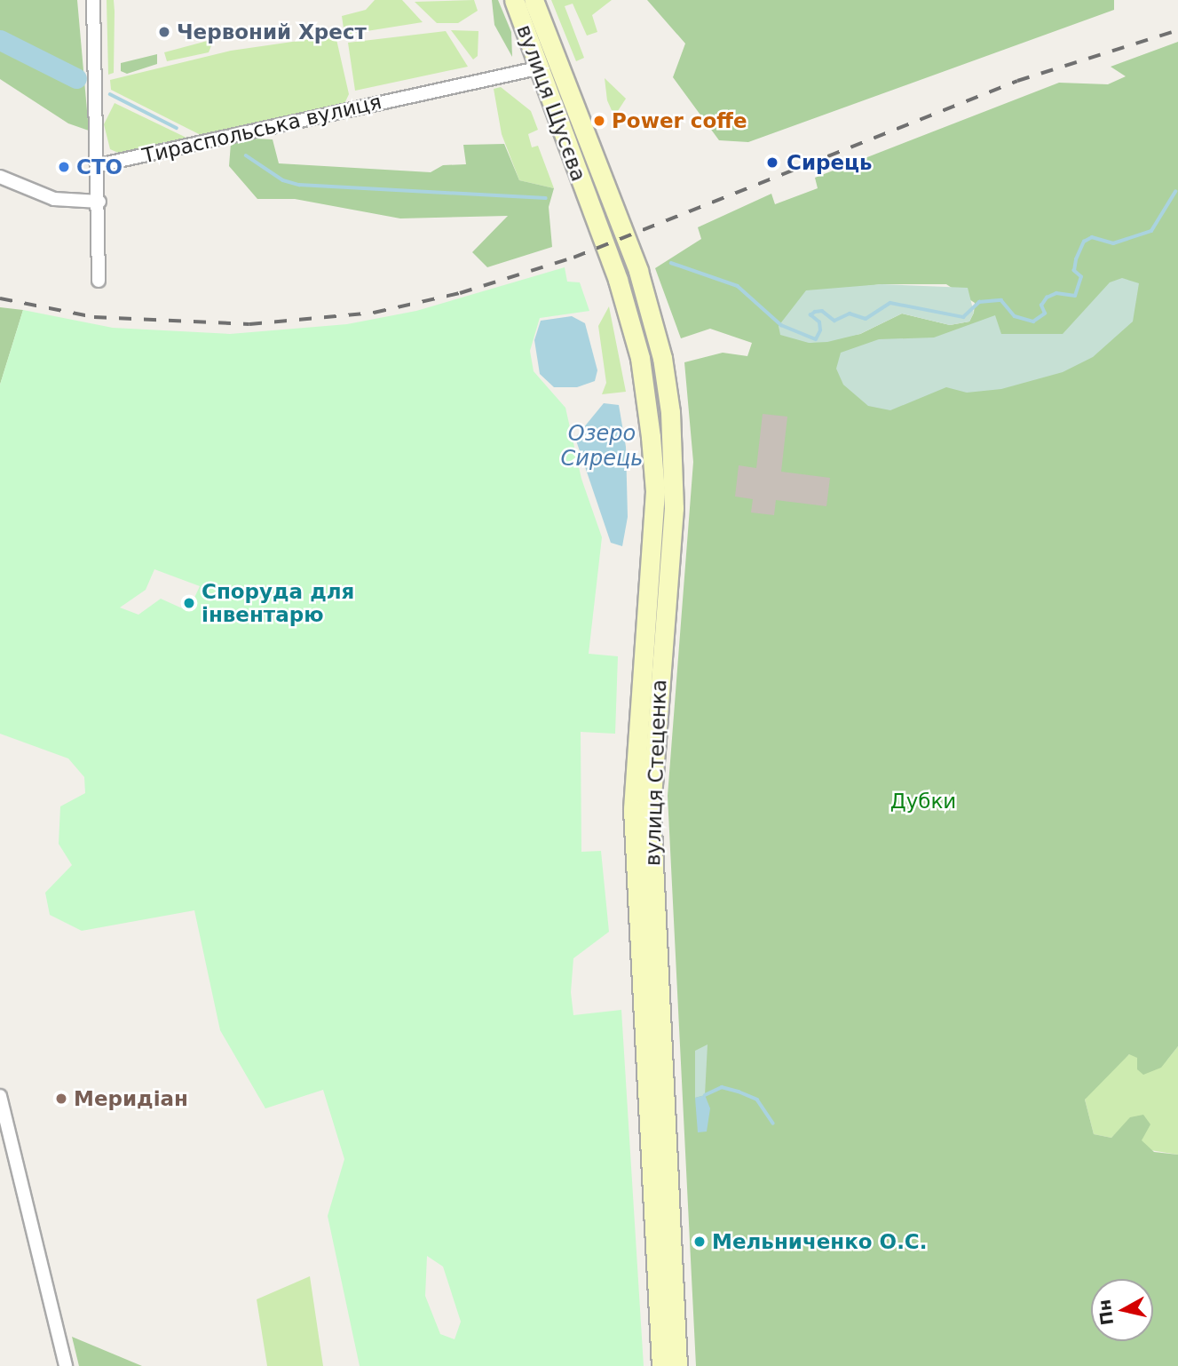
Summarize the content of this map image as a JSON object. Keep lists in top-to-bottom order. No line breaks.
{"streets":{"main road":["вулиця Щусєва","вулиця Стеценка"],"street":["Тираспольська вулиця"]},"crossings":[["вулиця Щусєва","Тираспольська вулиця"],["вулиця Щусєва","вулиця Стеценка"]],"water":["Озеро Сирець"],"parks":["Дубки"],"places":["Червоний Хрест","Power coffe","Сирець","СТО","Споруда для інвентарю","Меридіан","Мельниченко О.С."],"north":"left"}
